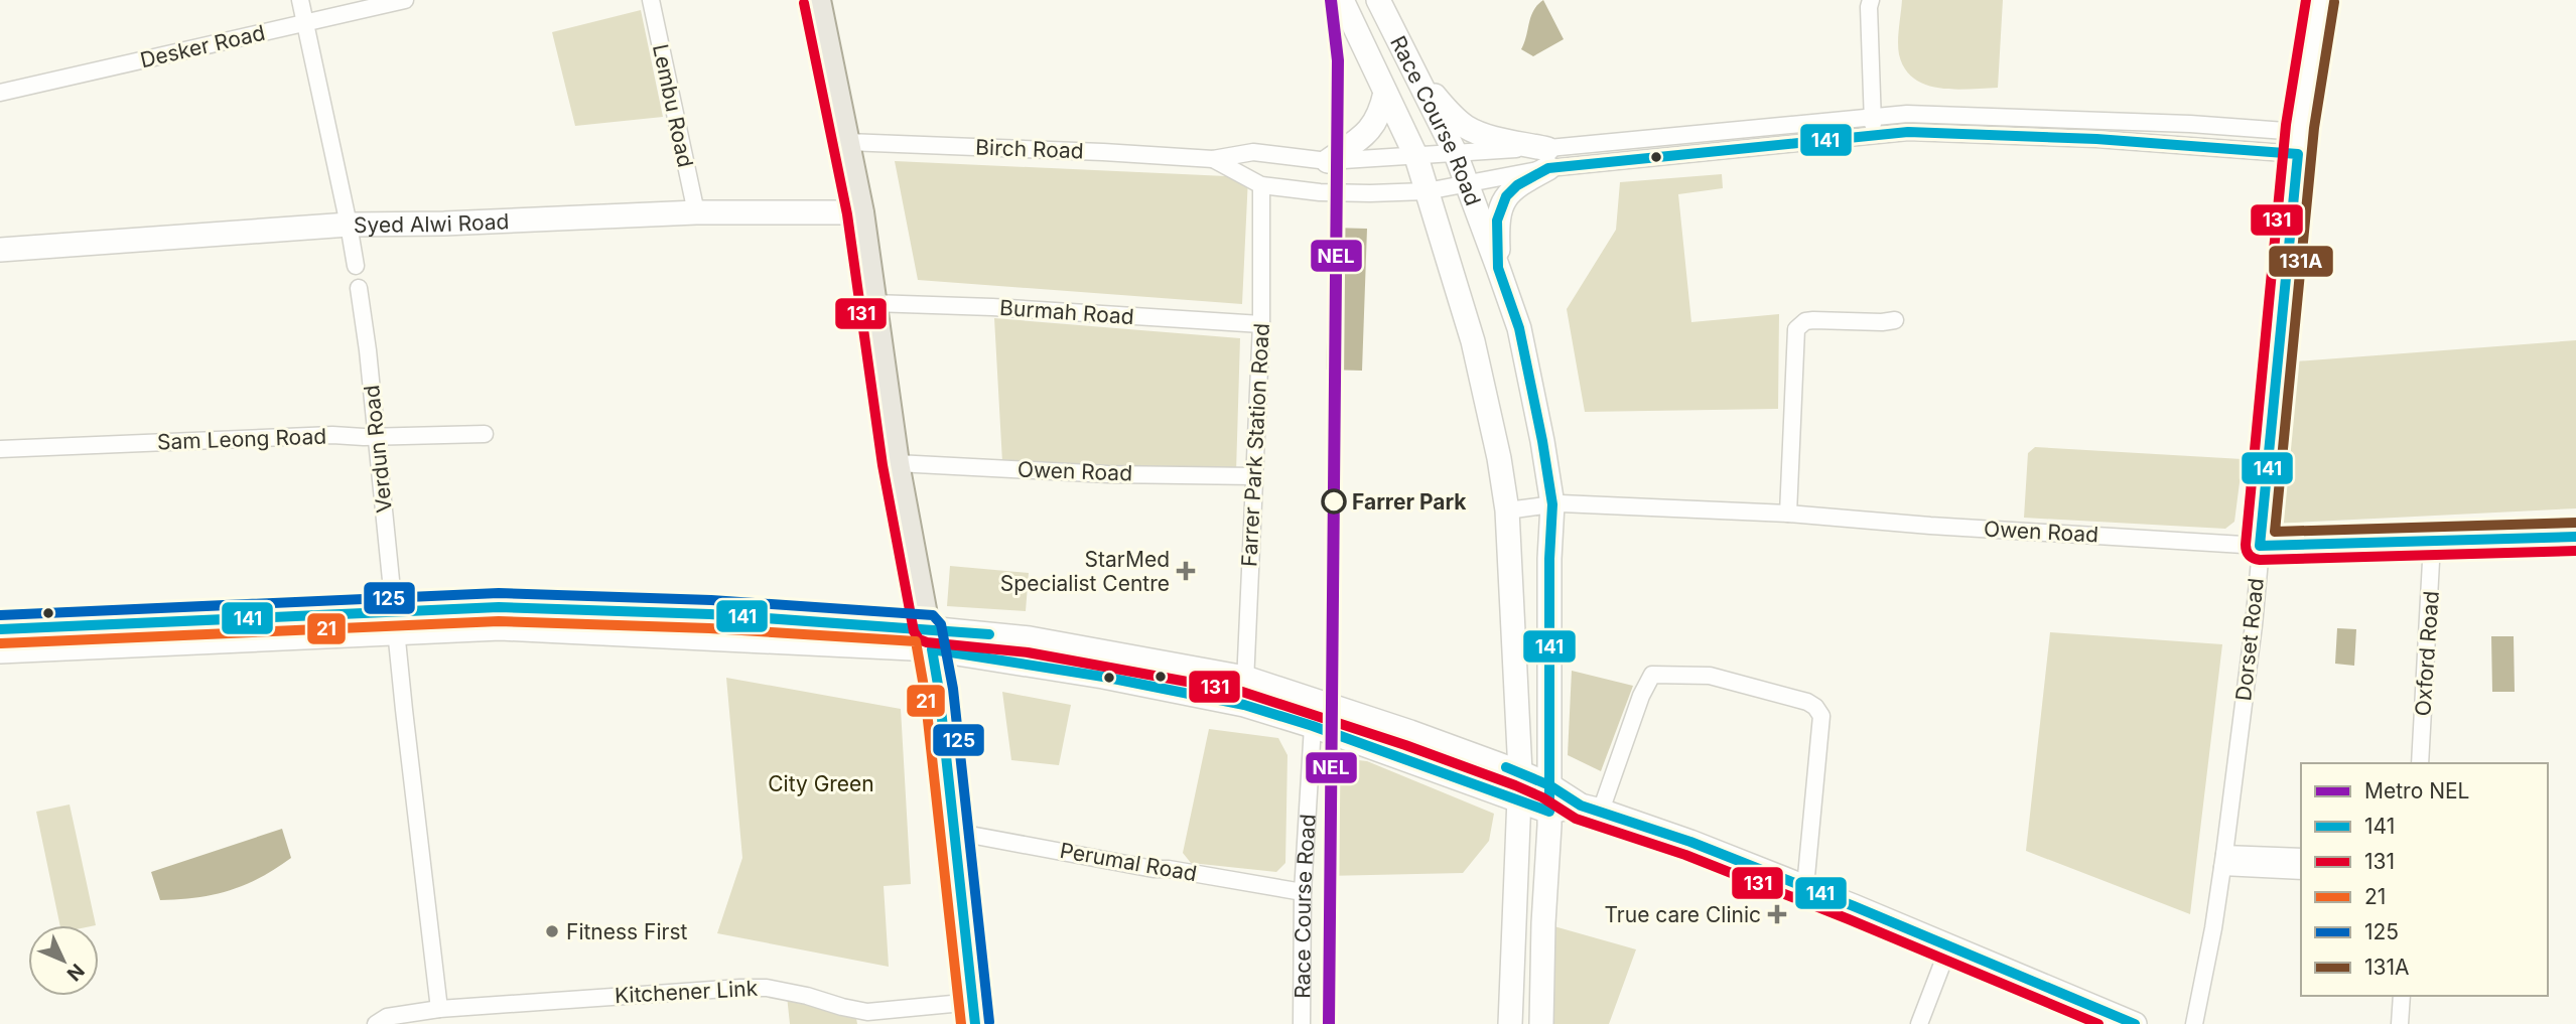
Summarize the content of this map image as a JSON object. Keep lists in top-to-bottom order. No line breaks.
{"streets":{"street":["Desker Road","Lembu Road","Race Course Road","Birch Road","Syed Alwi Road","Burmah Road","Sam Leong Road","Farrer Park Station Road","Verdun Road","Owen Road","Dorset Road","Oxford Road","Perumal Road","Kitchener Link"]},"crossings":[["Lembu Road","Syed Alwi Road"],["Race Course Road","Birch Road"],["Race Course Road","Owen Road"],["Race Course Road","Perumal Road"],["Birch Road","Farrer Park Station Road"],["Burmah Road","Farrer Park Station Road"],["Sam Leong Road","Verdun Road"],["Farrer Park Station Road","Owen Road"],["Owen Road","Dorset Road"],["Owen Road","Oxford Road"]],"parks":["City Green"],"places":{"other":["Farrer Park","Fitness First"],"health":["StarMed Specialist Centre","True care Clinic"]},"lines":["metro line NEL","transit line 131","transit line 131A","transit line 141","transit line 125","transit line 21"],"legend":["Metro NEL","141","131","21","125","131A"],"north":"bottom right"}
